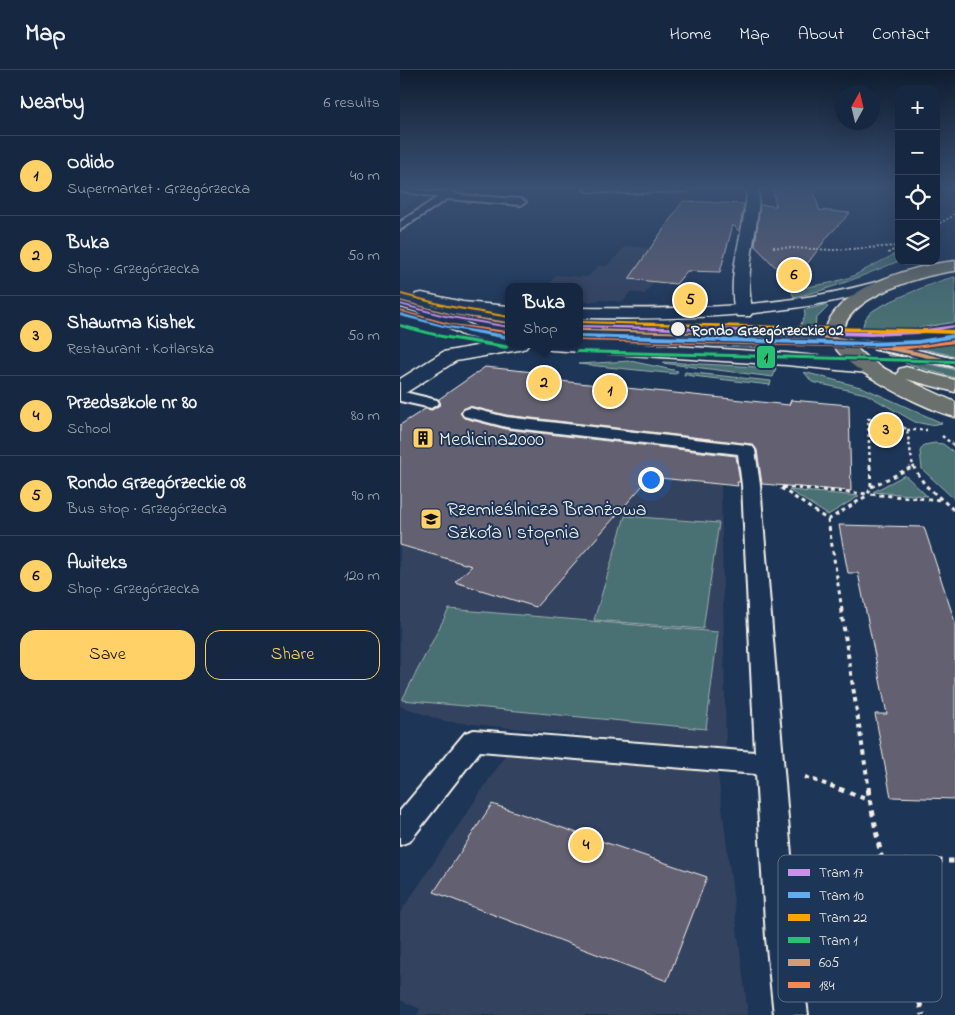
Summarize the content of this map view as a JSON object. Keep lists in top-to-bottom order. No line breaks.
{"places":{"other":["Rondo Grzegórzeckie 02"],"building":["Medicina2000"],"school or university":["Rzemieślnicza Branżowa Szkoła I stopnia"]},"lines":["tram line 22","transit line 605","tram line 17","transit line 184","tram line 10","tram line 1"],"legend":["Tram 17","Tram 10","Tram 22","Tram 1","605","184"],"north":"top","page":{"header":"Map","nav":["Home","Map","About","Contact"],"heading":["Nearby","6 results"],"map_buttons":["+","−"],"list":[{"mark":"1","name":"Odido","note":"Supermarket · Grzegórzecka","value":"40 m"},{"mark":"2","name":"Buka","note":"Shop · Grzegórzecka","value":"50 m"},{"mark":"3","name":"Shawrma Kishek","note":"Restaurant · Kotlarska","value":"50 m"},{"mark":"4","name":"Przedszkole nr 80","note":"School","value":"80 m"},{"mark":"5","name":"Rondo Grzegórzeckie 08","note":"Bus stop · Grzegórzecka","value":"90 m"},{"mark":"6","name":"Awiteks","note":"Shop · Grzegórzecka","value":"120 m"}],"pins":["6","5","2","1","3","4"],"popup":["Buka","Shop"],"buttons":["Save","Share"]}}
